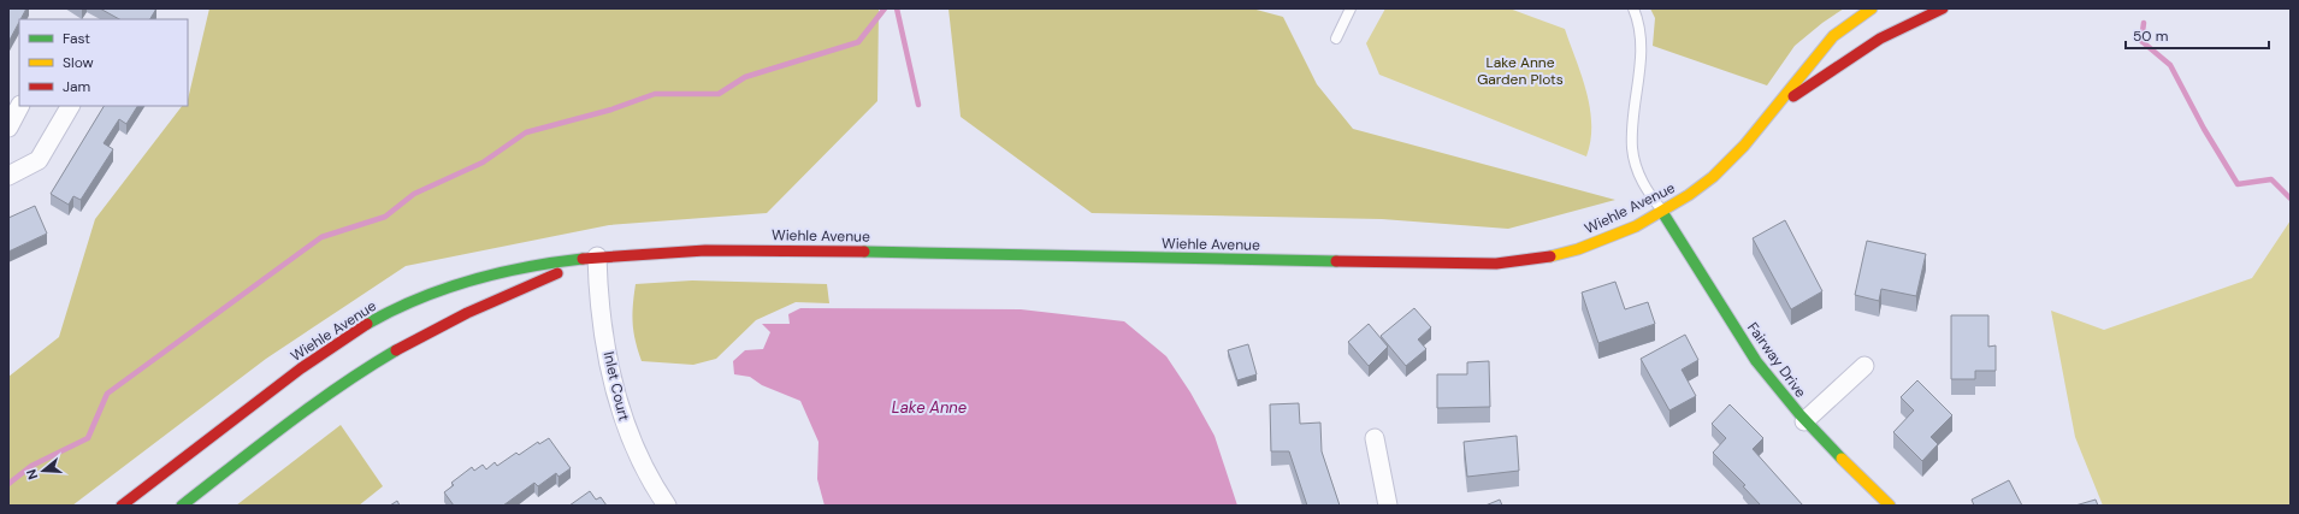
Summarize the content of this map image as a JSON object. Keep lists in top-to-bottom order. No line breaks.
{"streets":{"main road":["Wiehle Avenue","Fairway Drive"],"street":["Inlet Court"]},"crossings":[["Wiehle Avenue","Fairway Drive"],["Wiehle Avenue","Inlet Court"]],"water":["Lake Anne"],"parks":["Lake Anne Garden Plots"],"legend":["Fast","Slow","Jam"],"scale_bar":"50 m","north":"left"}
